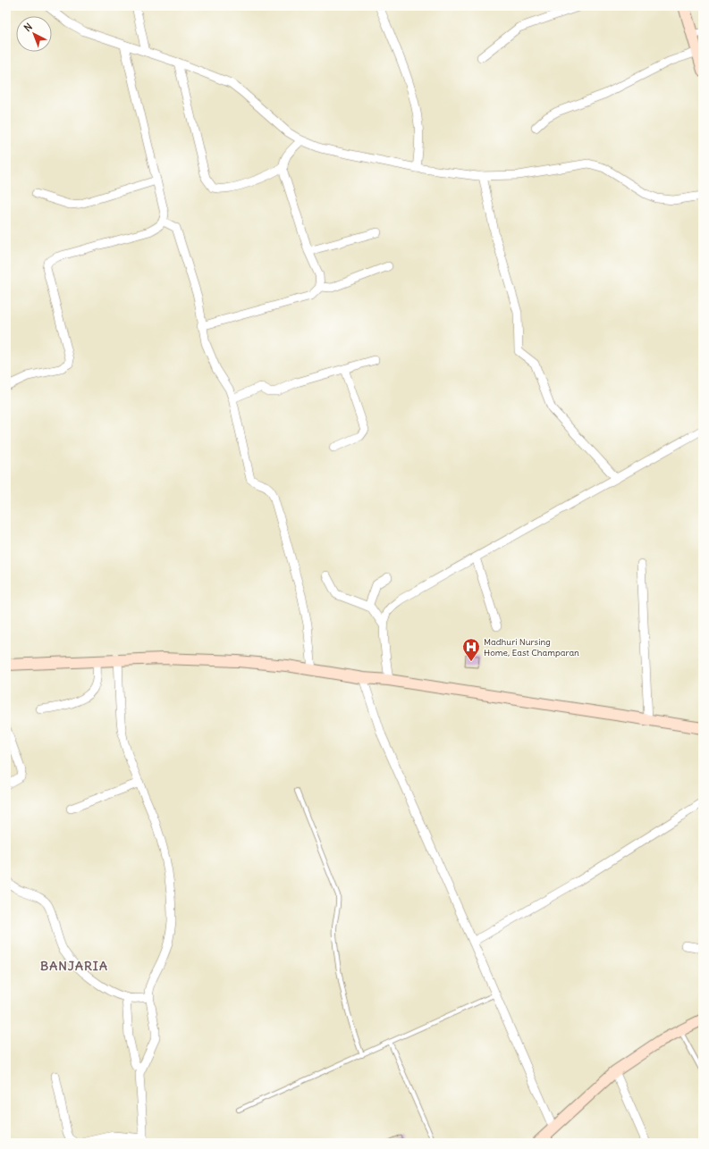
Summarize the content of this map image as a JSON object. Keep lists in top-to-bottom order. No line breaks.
{"districts":["BANJARIA"],"places":{"hospital":["Madhuri Nursing Home, East Champaran"]},"north":"top left"}
